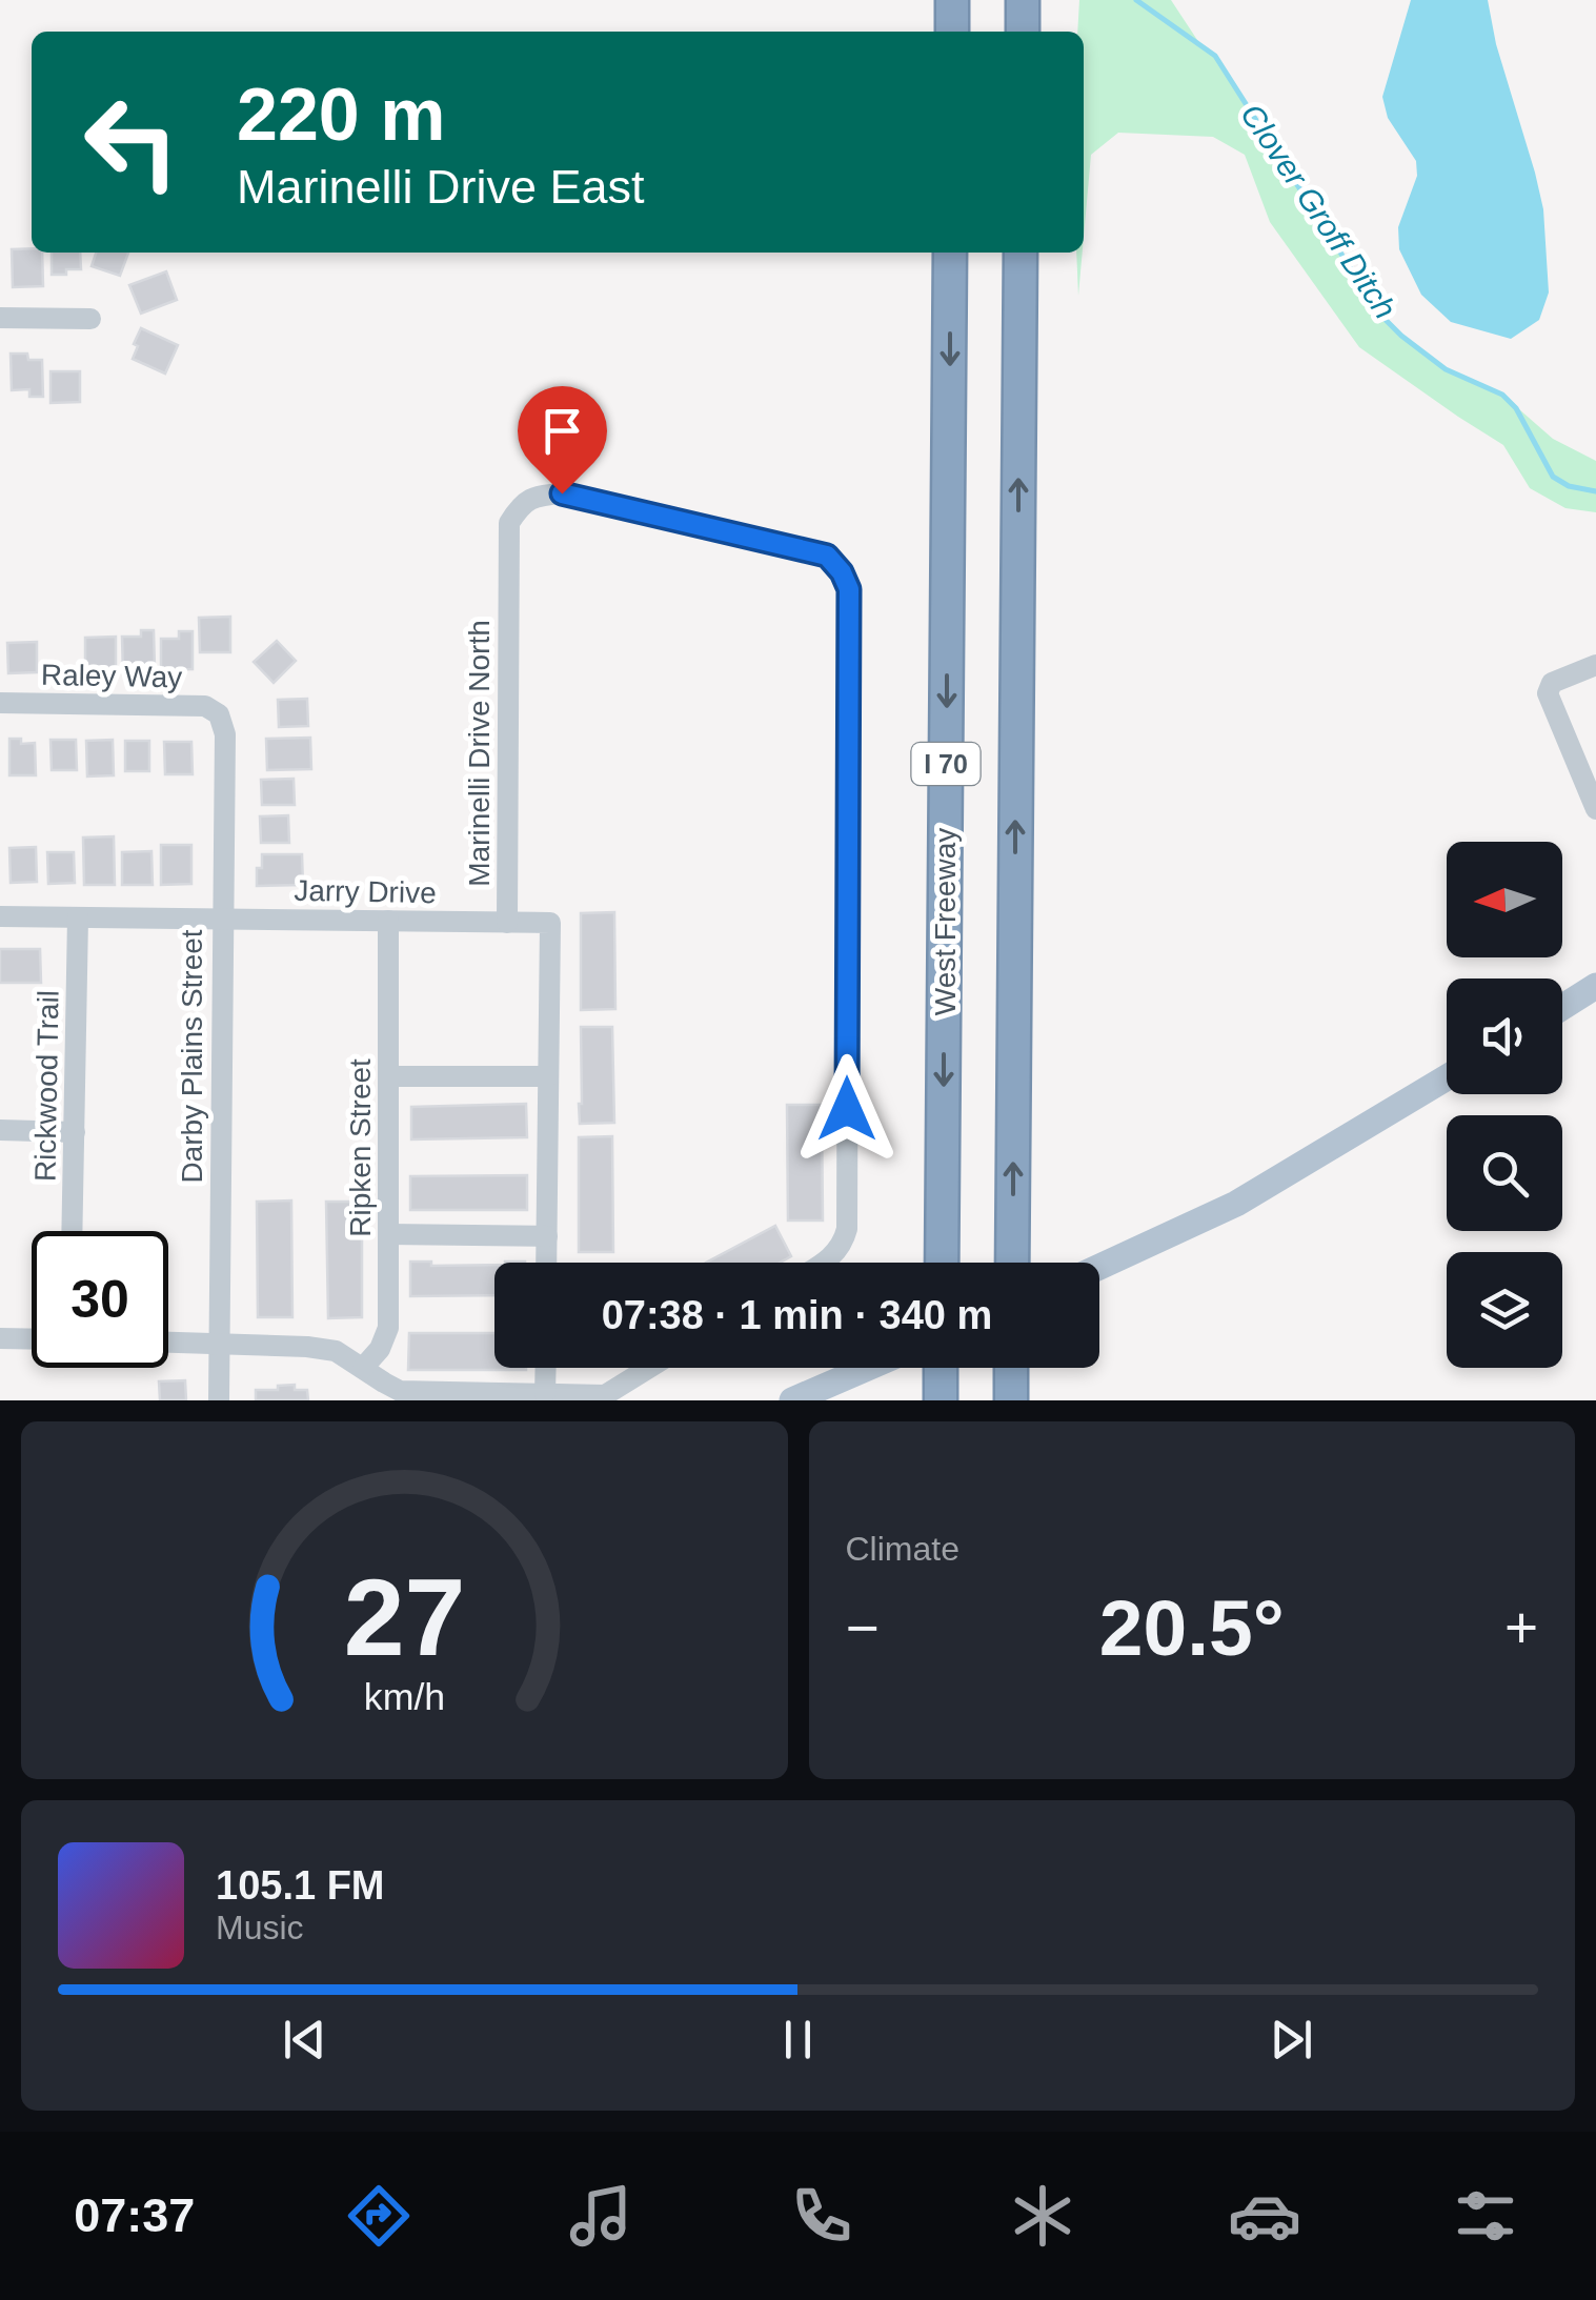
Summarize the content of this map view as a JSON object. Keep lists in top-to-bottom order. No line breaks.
{"streets":{"highway":["I 70","West Freeway"],"street":["Raley Way","Marinelli Drive North","Jarry Drive","Darby Plains Street","Rickwood Trail","Ripken Street"]},"crossings":[["Raley Way","Darby Plains Street"],["Marinelli Drive North","Jarry Drive"],["Jarry Drive","Darby Plains Street"],["Jarry Drive","Rickwood Trail"],["Jarry Drive","Ripken Street"]],"water":["Clover Groff Ditch"],"north":"left","page":{"turn":["220 m","Marinelli Drive East"],"limit":"30","trip":"07:38 · 1 min · 340 m","tile":"Climate","heat":["−","20.5°","+"],"song":["105.1 FM","Music"],"tabs":"07:37","gauge":["27","km/h"]}}
